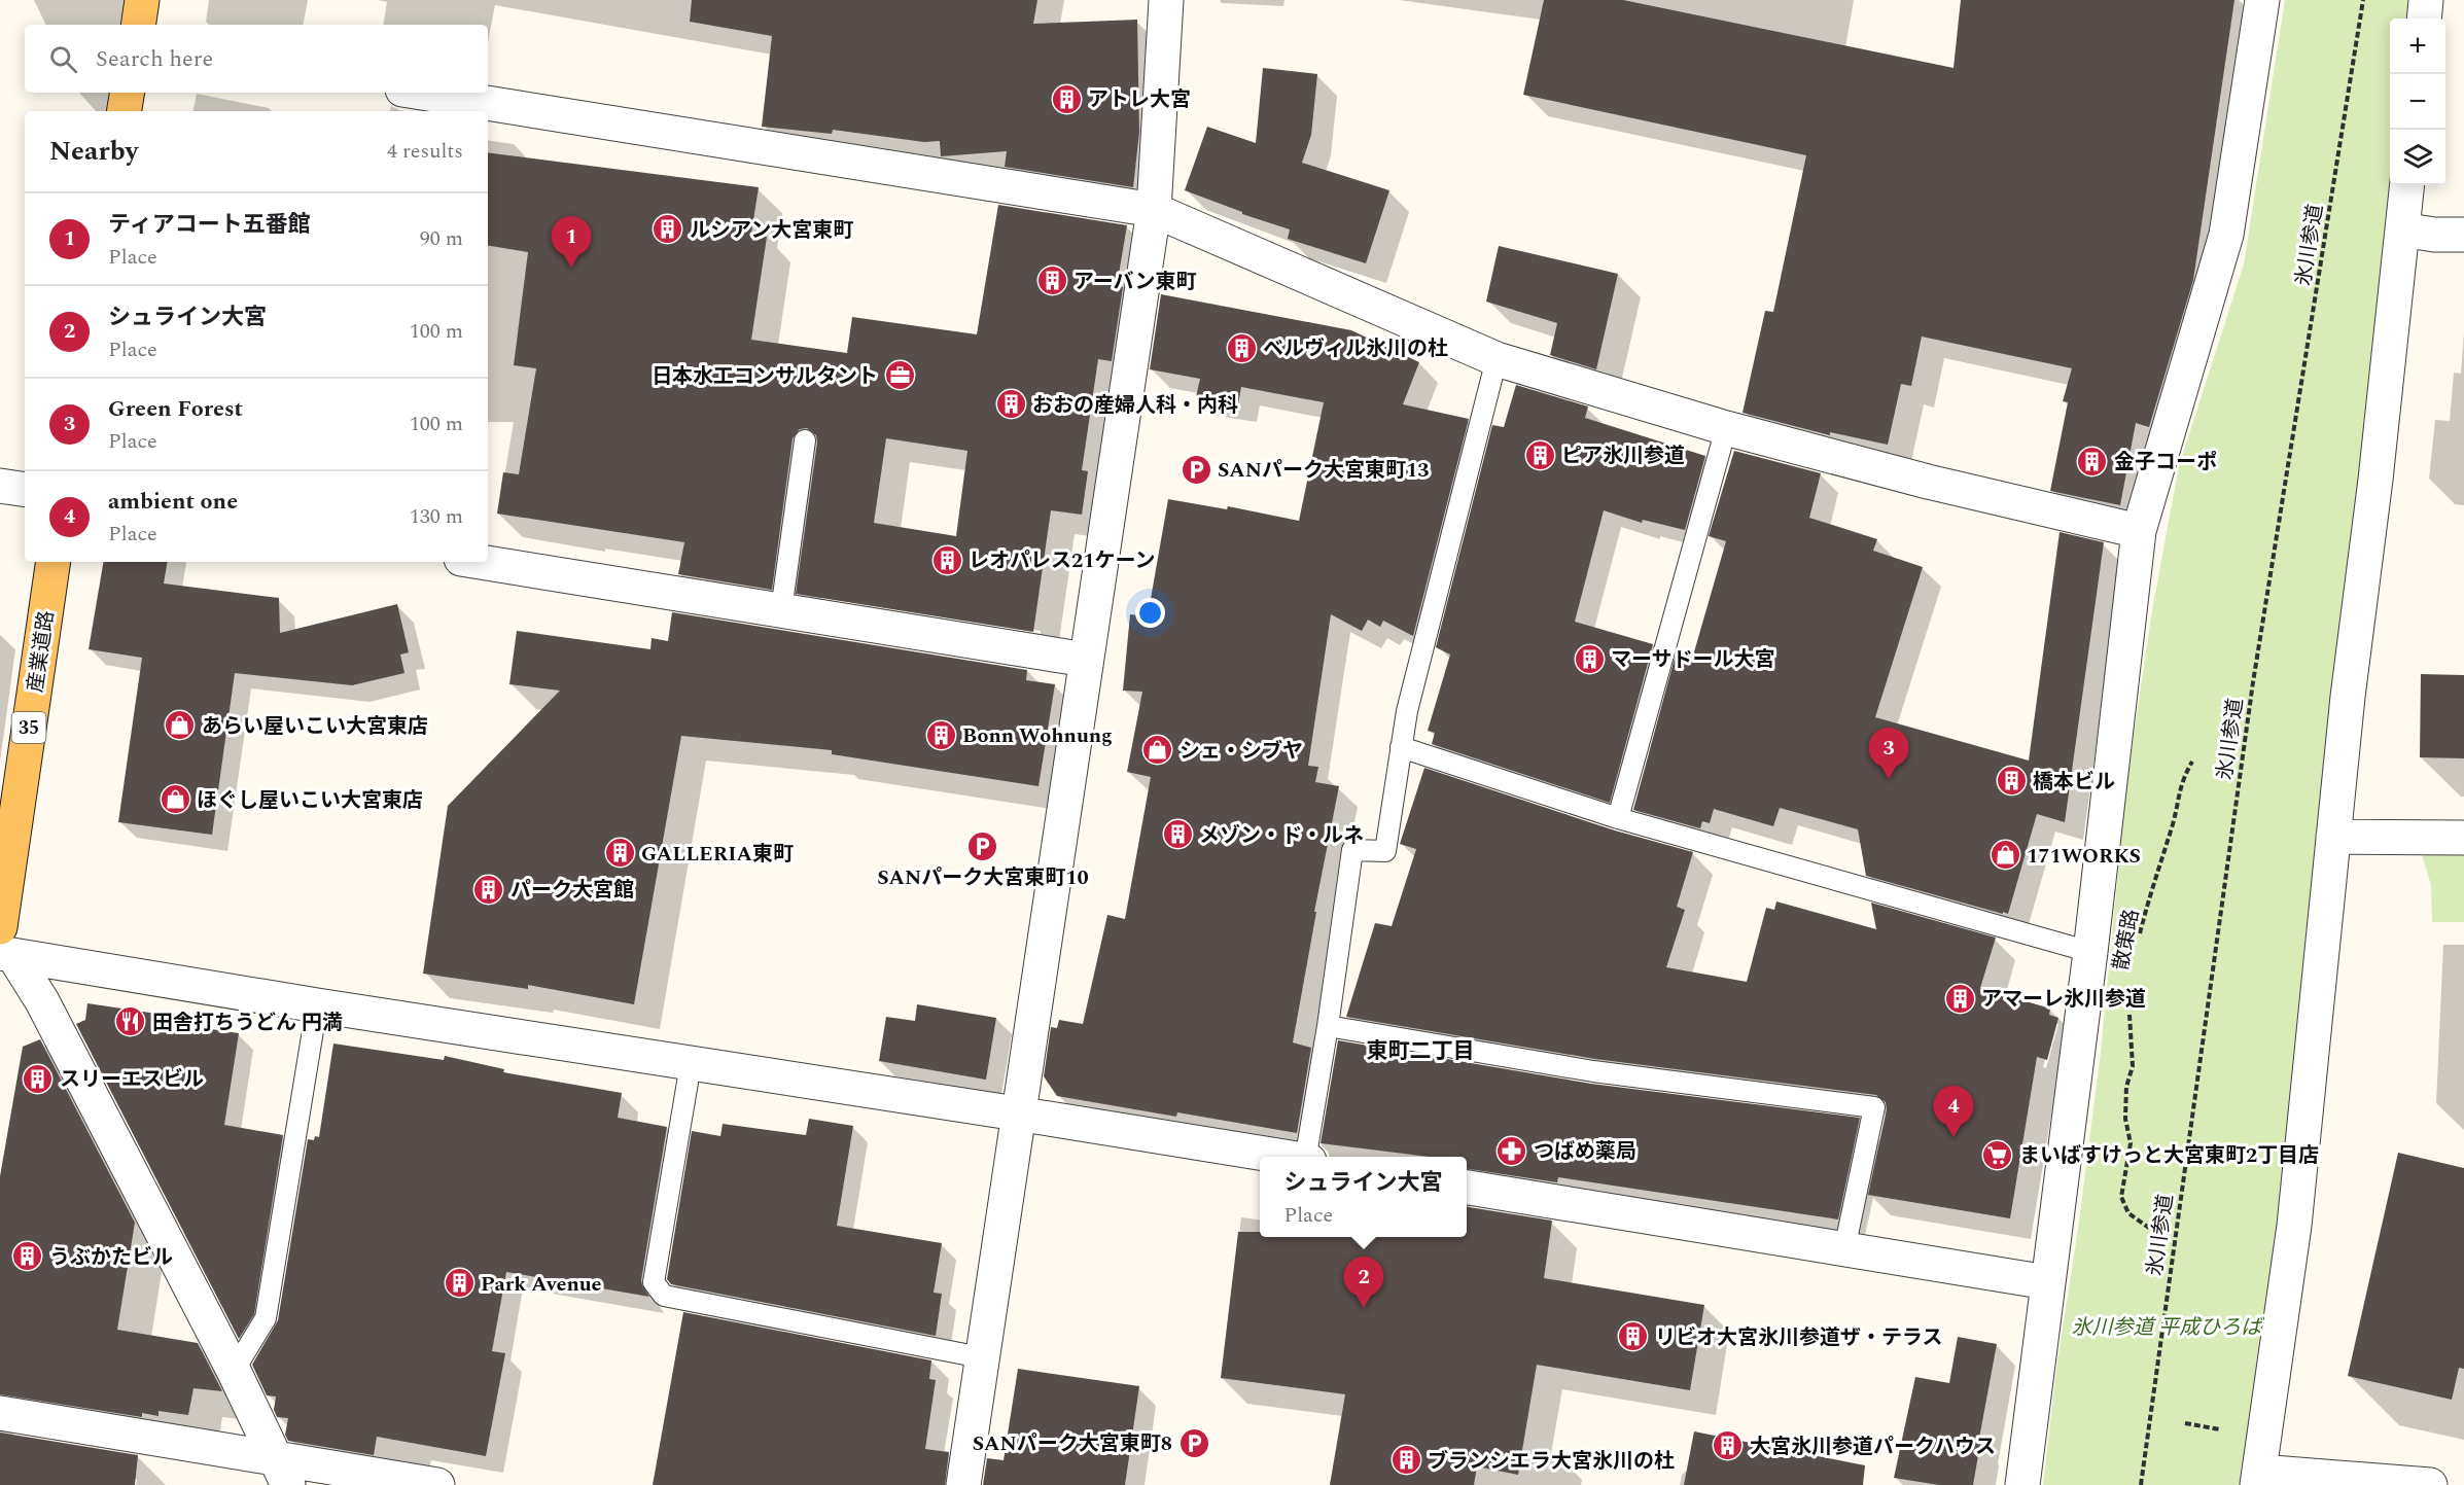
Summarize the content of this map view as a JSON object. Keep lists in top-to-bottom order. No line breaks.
{"streets":{"main road":["産業道路","35"],"path":["氷川参道","散策路"]},"districts":["東町二丁目"],"parks":["氷川参道 平成ひろば"],"places":{"building":["アトレ大宮","ルシアン大宮東町","アーバン東町","ベルヴィル氷川の杜","おおの産婦人科・内科","ピア氷川参道","金子コーポ","レオパレス21ケーン","マーサドール大宮","Bonn Wohnung","橋本ビル","メゾン・ド・ルネ","GALLERIA東町","パーク大宮館","アマーレ氷川参道","スリーエスビル","うぶかたビル","Park Avenue","リビオ大宮氷川参道ザ・テラス","大宮氷川参道パークハウス","ブランシエラ大宮氷川の杜"],"office":["日本水工コンサルタント"],"parking":["SANパーク大宮東町13","SANパーク大宮東町10","SANパーク大宮東町8"],"shop":["あらい屋いこい大宮東店","シェ・シブヤ","ほぐし屋いこい大宮東店","171WORKS"],"restaurant":["田舎打ちうどん 円満"],"pharmacy":["つばめ薬局"],"supermarket":["まいばすけっと大宮東町2丁目店"]},"page":{"map_buttons":["+","−"],"search":"Search here","heading":["Nearby","4 results"],"list":[{"mark":"1","name":"ティアコート五番館","note":"Place","value":"90 m"},{"mark":"2","name":"シュライン大宮","note":"Place","value":"100 m"},{"mark":"3","name":"Green Forest","note":"Place","value":"100 m"},{"mark":"4","name":"ambient one","note":"Place","value":"130 m"}],"pins":["1","3","4","2"],"popup":["シュライン大宮","Place"]}}
